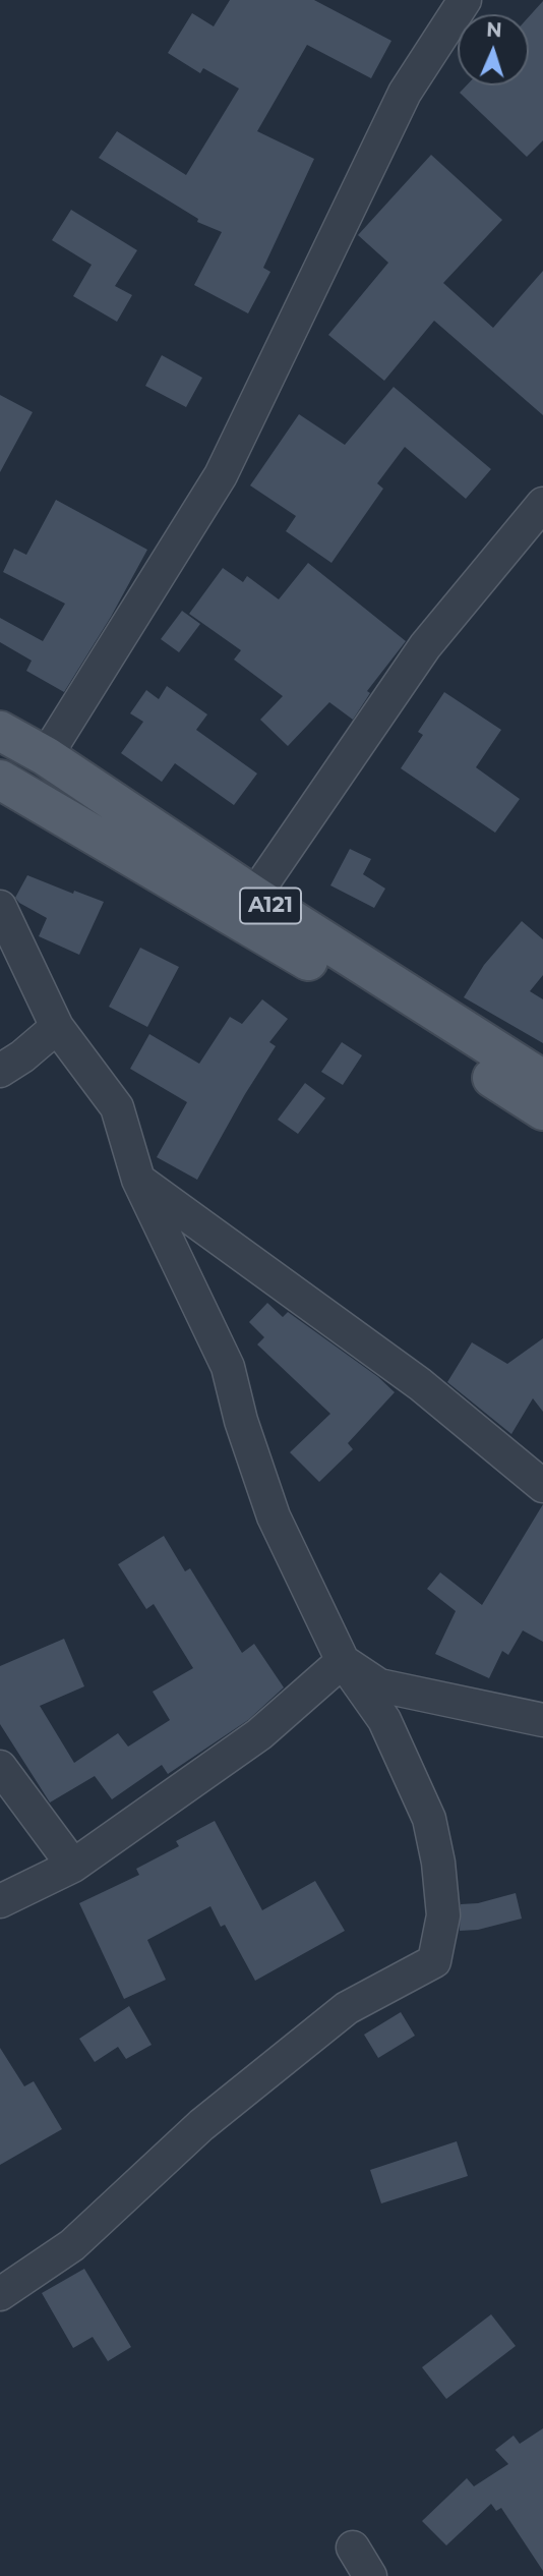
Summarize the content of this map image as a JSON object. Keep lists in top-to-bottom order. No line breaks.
{"streets":{"main road":["A121"]},"north":"top"}
